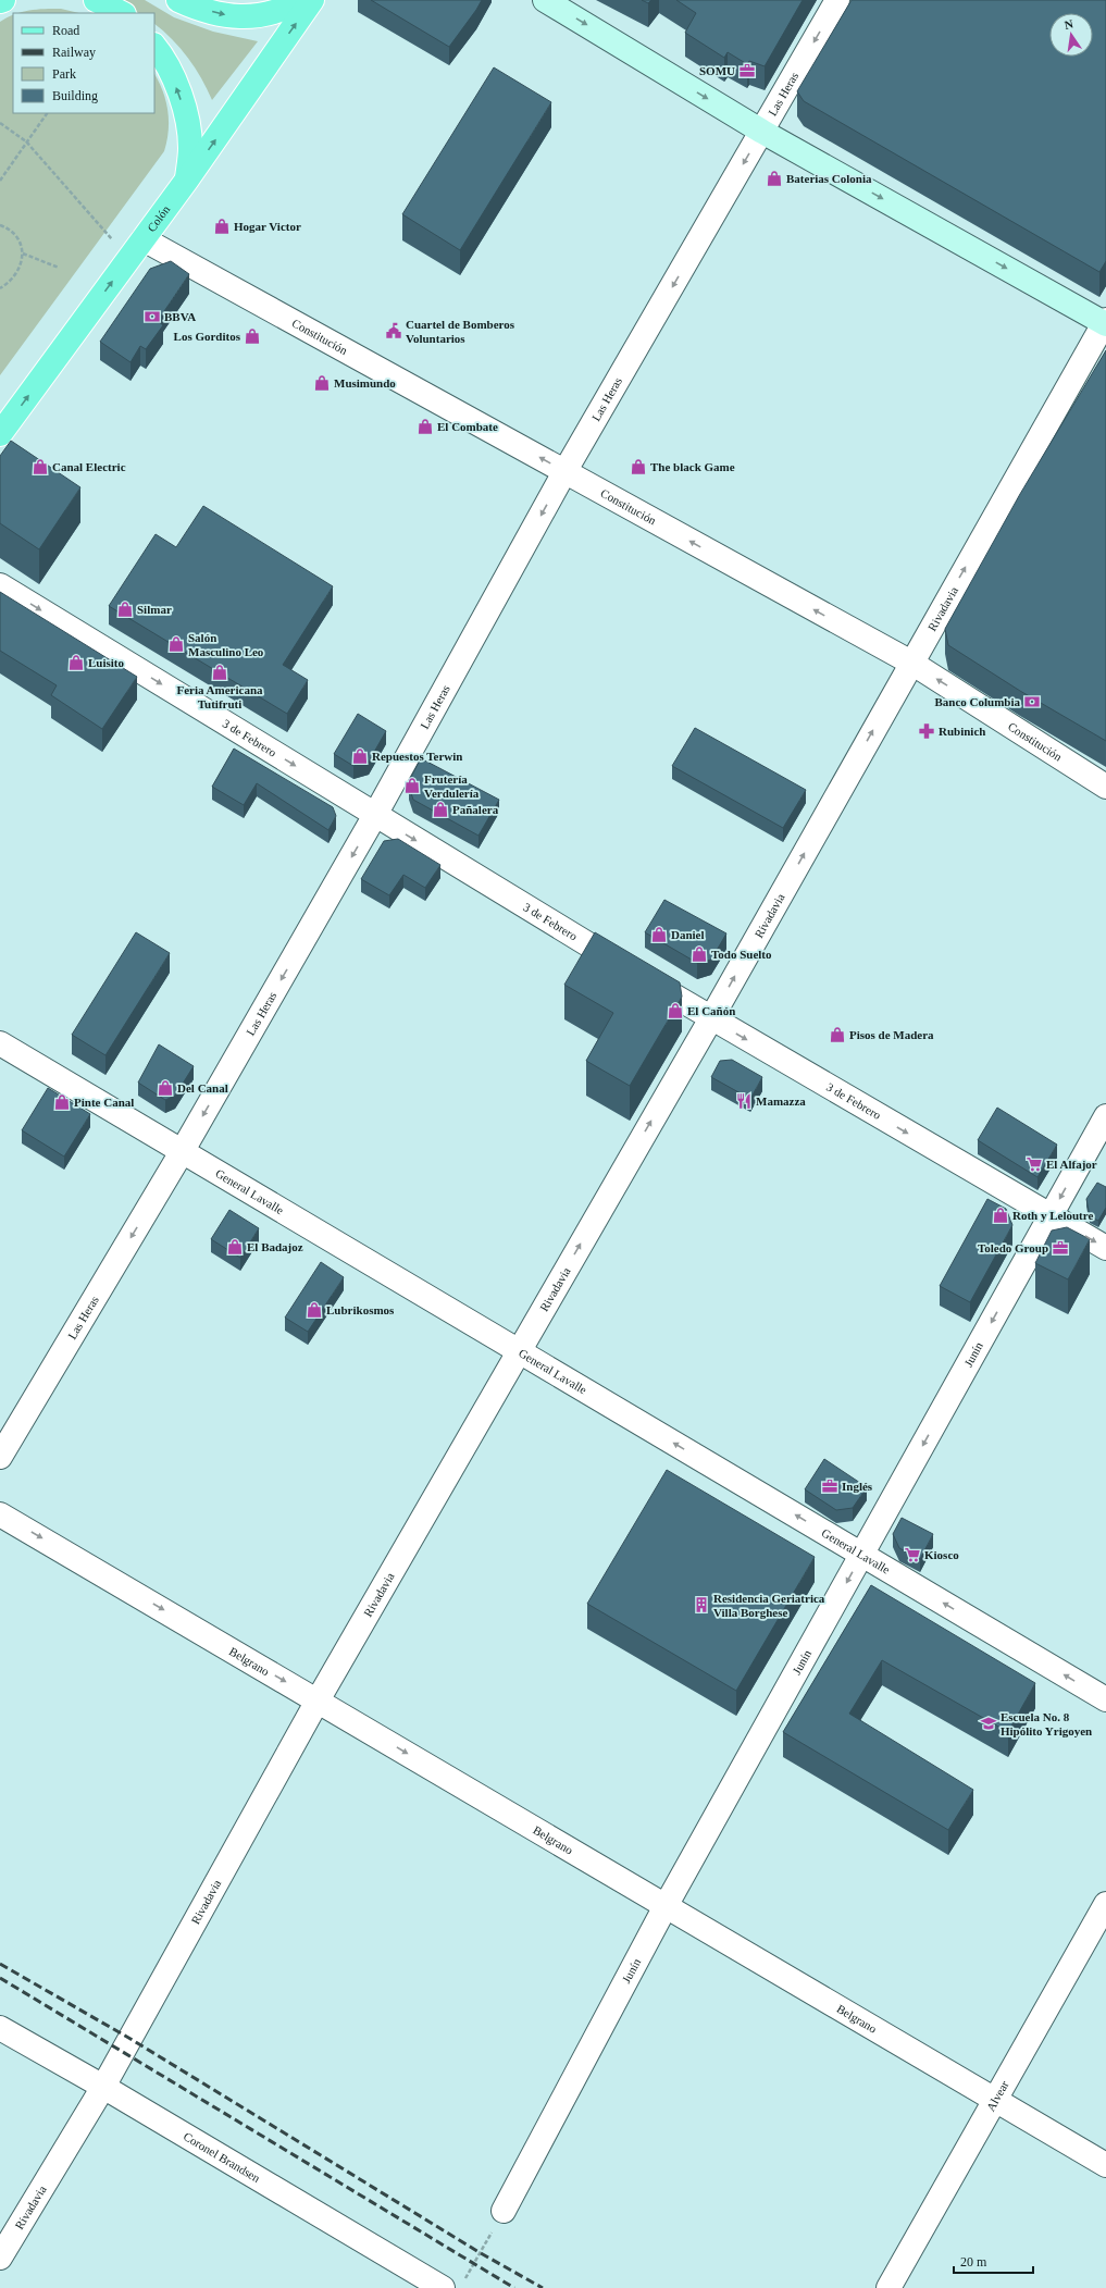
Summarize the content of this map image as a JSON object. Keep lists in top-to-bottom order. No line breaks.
{"streets":{"main road":["Colón"],"street":["Las Heras","Constitución","Rivadavia","3 de Febrero","General Lavalle","Junín","Belgrano","Alvear","Coronel Brandsen"]},"crossings":[["Las Heras","Constitución"],["Las Heras","3 de Febrero"],["Las Heras","General Lavalle"],["Colón","Constitución"],["Constitución","Rivadavia"],["Rivadavia","3 de Febrero"],["Rivadavia","General Lavalle"],["Rivadavia","Belgrano"],["Rivadavia","Coronel Brandsen"],["3 de Febrero","Junín"],["General Lavalle","Junín"],["Junín","Belgrano"],["Belgrano","Alvear"]],"one_way":["Las Heras","Colón","Constitución","Rivadavia","3 de Febrero","General Lavalle","Junín","Belgrano"],"places":{"office":["SOMU","Toledo Group","Inglés"],"shop":["Baterias Colonia","Hogar Victor","Los Gorditos","Musimundo","El Combate","Canal Electric","The black Game","Silmar","Salón Masculino Leo","Luisito","Feria Americana Tutifruti","Repuestos Terwin","Frutería Verdulería","Pañalera","Daniel","Todo Suelto","El Cañón","Pisos de Madera","Del Canal","Pinte Canal","Roth y Leloutre","El Badajoz","Lubrikosmos"],"bank":["BBVA","Banco Columbia"],"public building":["Cuartel de Bomberos Voluntarios"],"pharmacy":["Rubinich"],"restaurant":["Mamazza"],"supermarket":["El Alfajor","Kiosco"],"building":["Residencia Geriatrica Villa Borghese"],"school or university":["Escuela No. 8 Hipólito Yrigoyen"]},"legend":["Road","Railway","Park","Building"],"scale_bar":"20 m","north":"top"}
